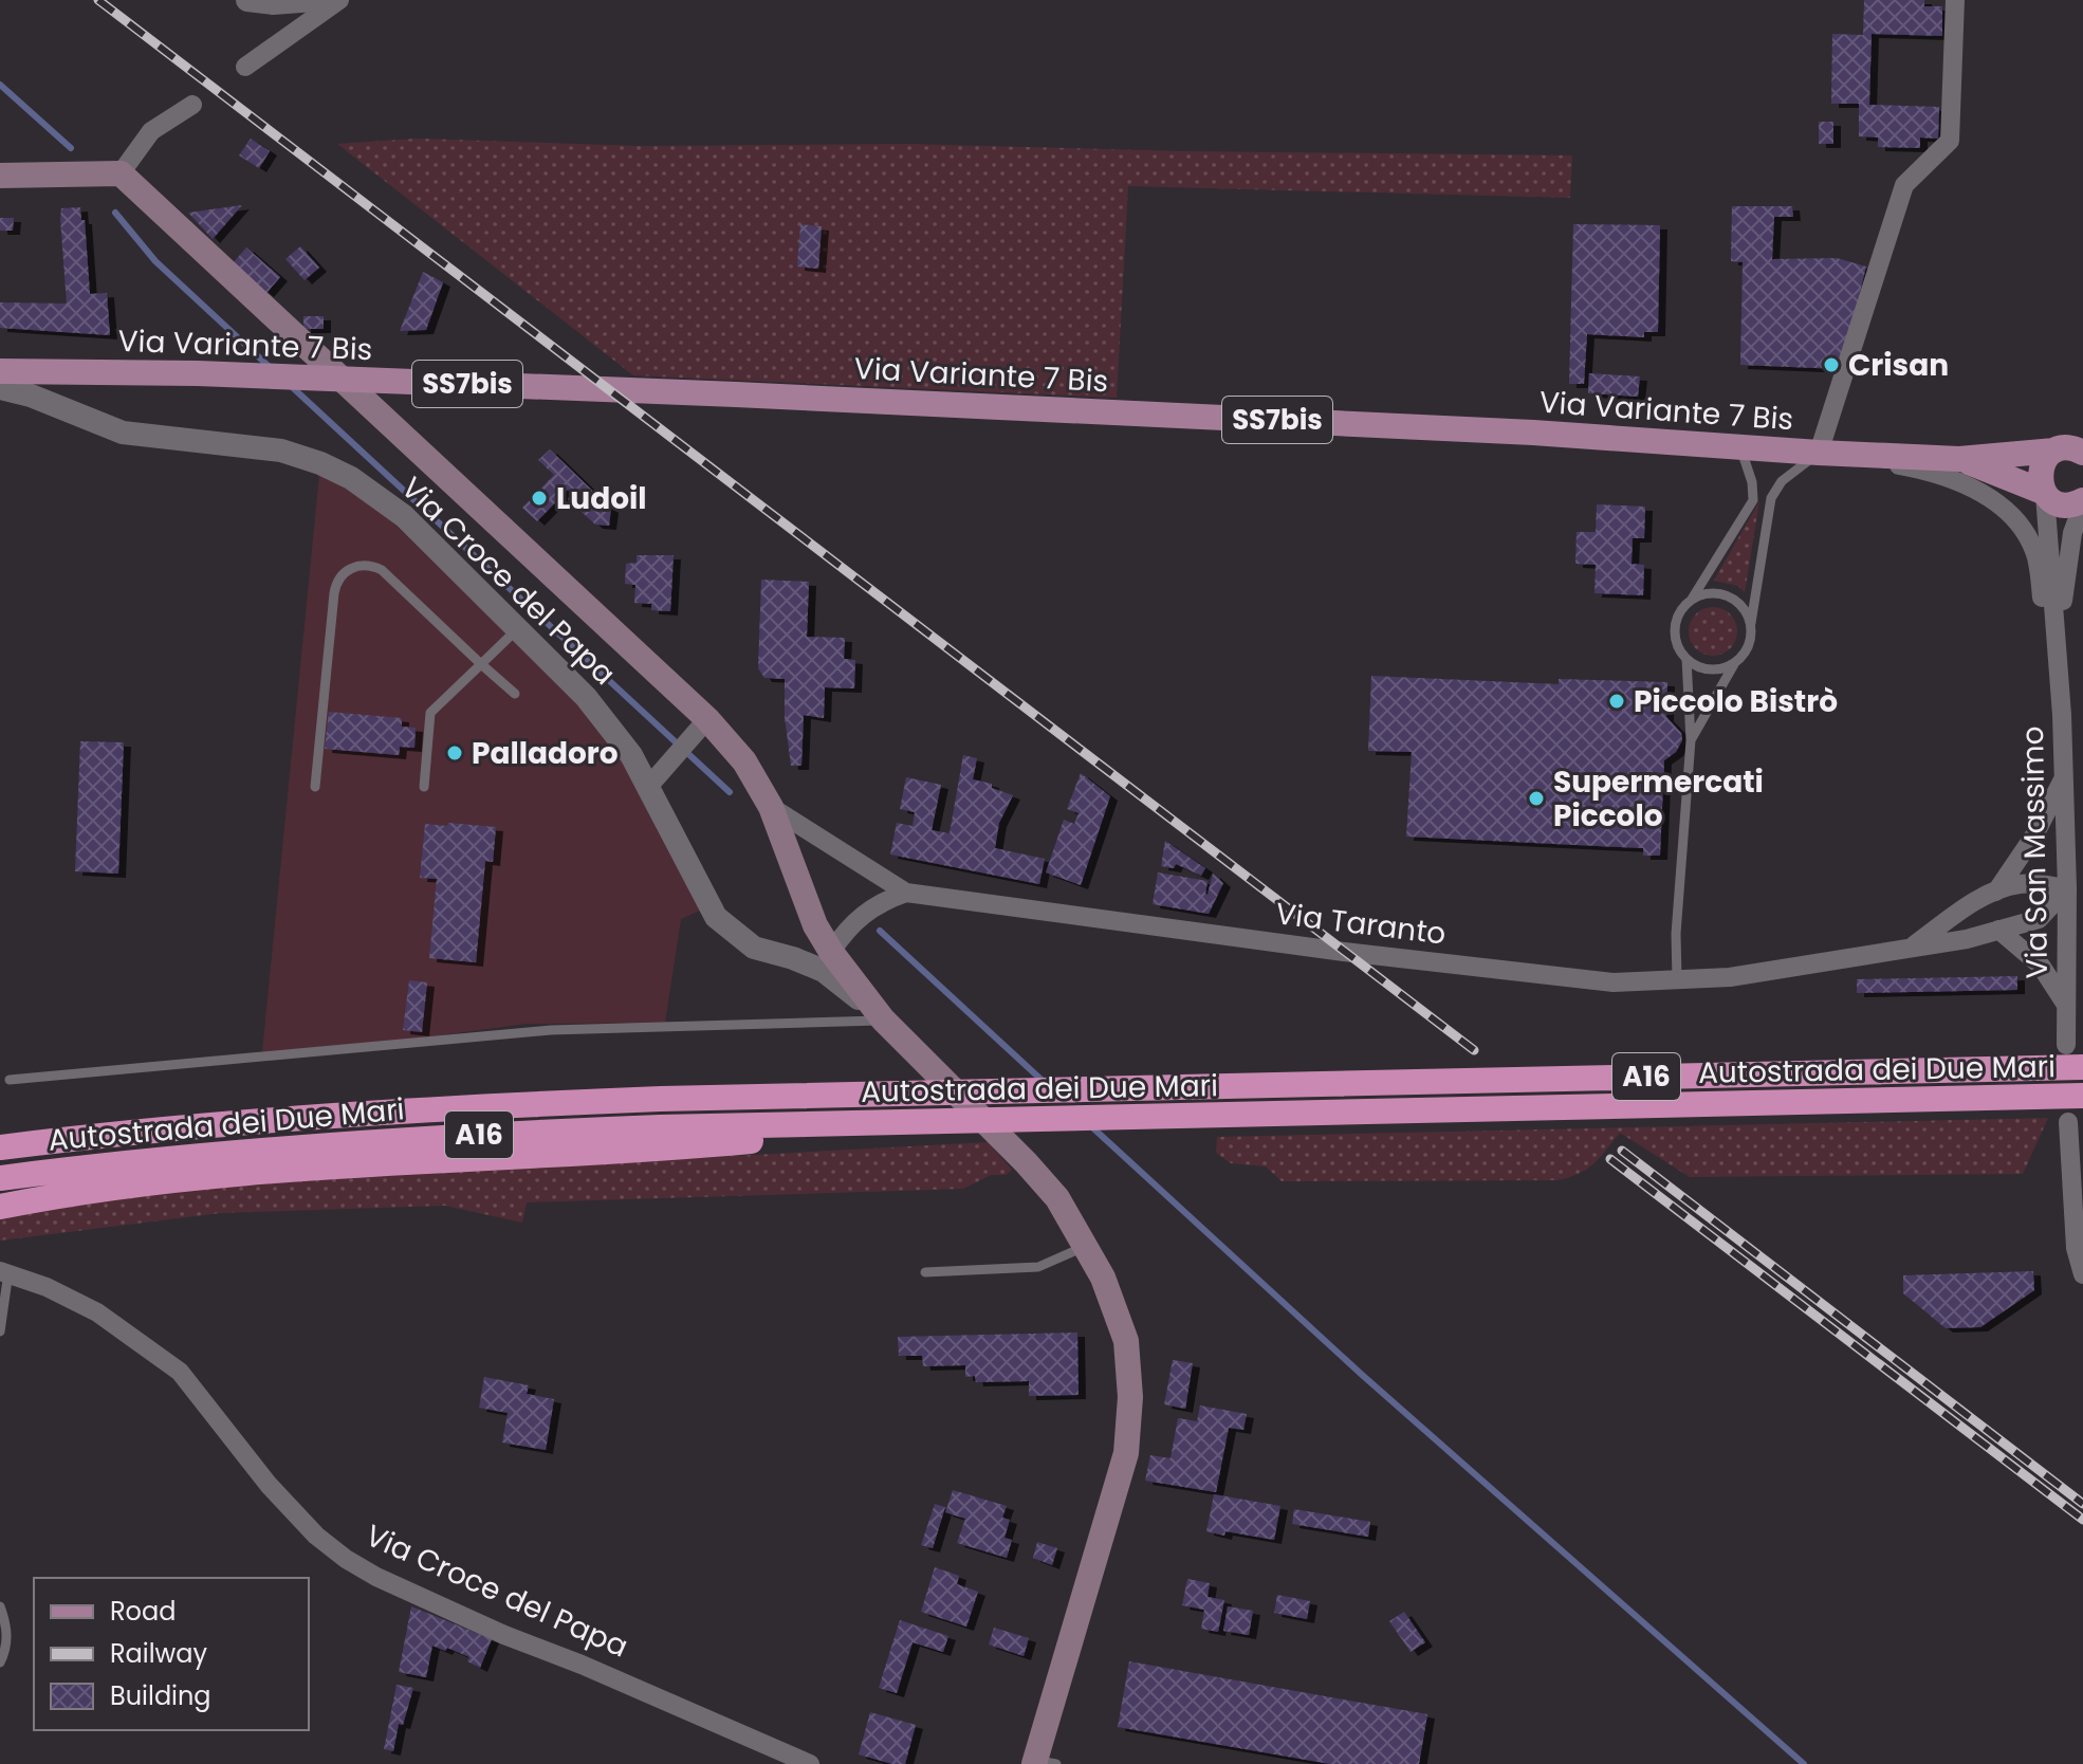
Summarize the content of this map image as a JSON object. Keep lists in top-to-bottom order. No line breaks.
{"streets":{"highway":["Autostrada dei Due Mari","A16"],"main road":["Via Variante 7 Bis","SS7bis"],"street":["Via Croce del Papa","Via San Massimo","Via Taranto"]},"crossings":[["Via Variante 7 Bis","SS7bis"],["Via Variante 7 Bis","Via San Massimo"],["SS7bis","Via San Massimo"],["Via San Massimo","Via Taranto"]],"places":["Crisan","Ludoil","Piccolo Bistrò","Palladoro","Supermercati Piccolo"],"legend":["Road","Railway","Building"]}
